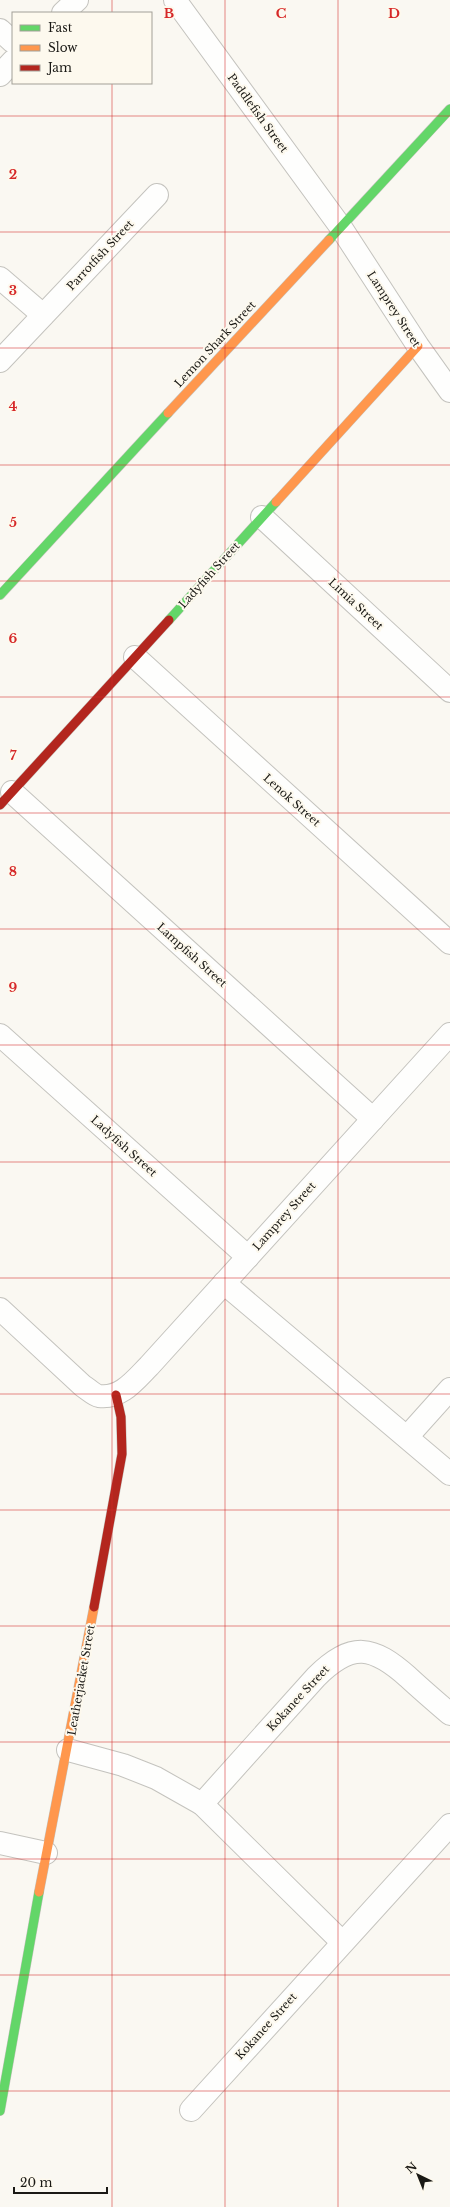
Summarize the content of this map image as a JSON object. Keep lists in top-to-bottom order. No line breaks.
{"streets":{"street":["Paddlefish Street","Parrotfish Street","Lamprey Street","Lemon Shark Street","Ladyfish Street","Limia Street","Lenok Street","Lampfish Street","Leatherjacket Street","Kokanee Street"]},"crossings":[["Paddlefish Street","Lamprey Street"],["Paddlefish Street","Lemon Shark Street"],["Lamprey Street","Lemon Shark Street"],["Lamprey Street","Ladyfish Street"],["Lamprey Street","Lampfish Street"],["Lamprey Street","Leatherjacket Street"],["Ladyfish Street","Limia Street"],["Ladyfish Street","Lenok Street"],["Ladyfish Street","Lampfish Street"]],"legend":["Fast","Slow","Jam"],"scale_bar":"20 m","north":"top left","grid":{"columns":["B","C","D"],"rows":["2","3","4","5","6","7","8","9"]}}
